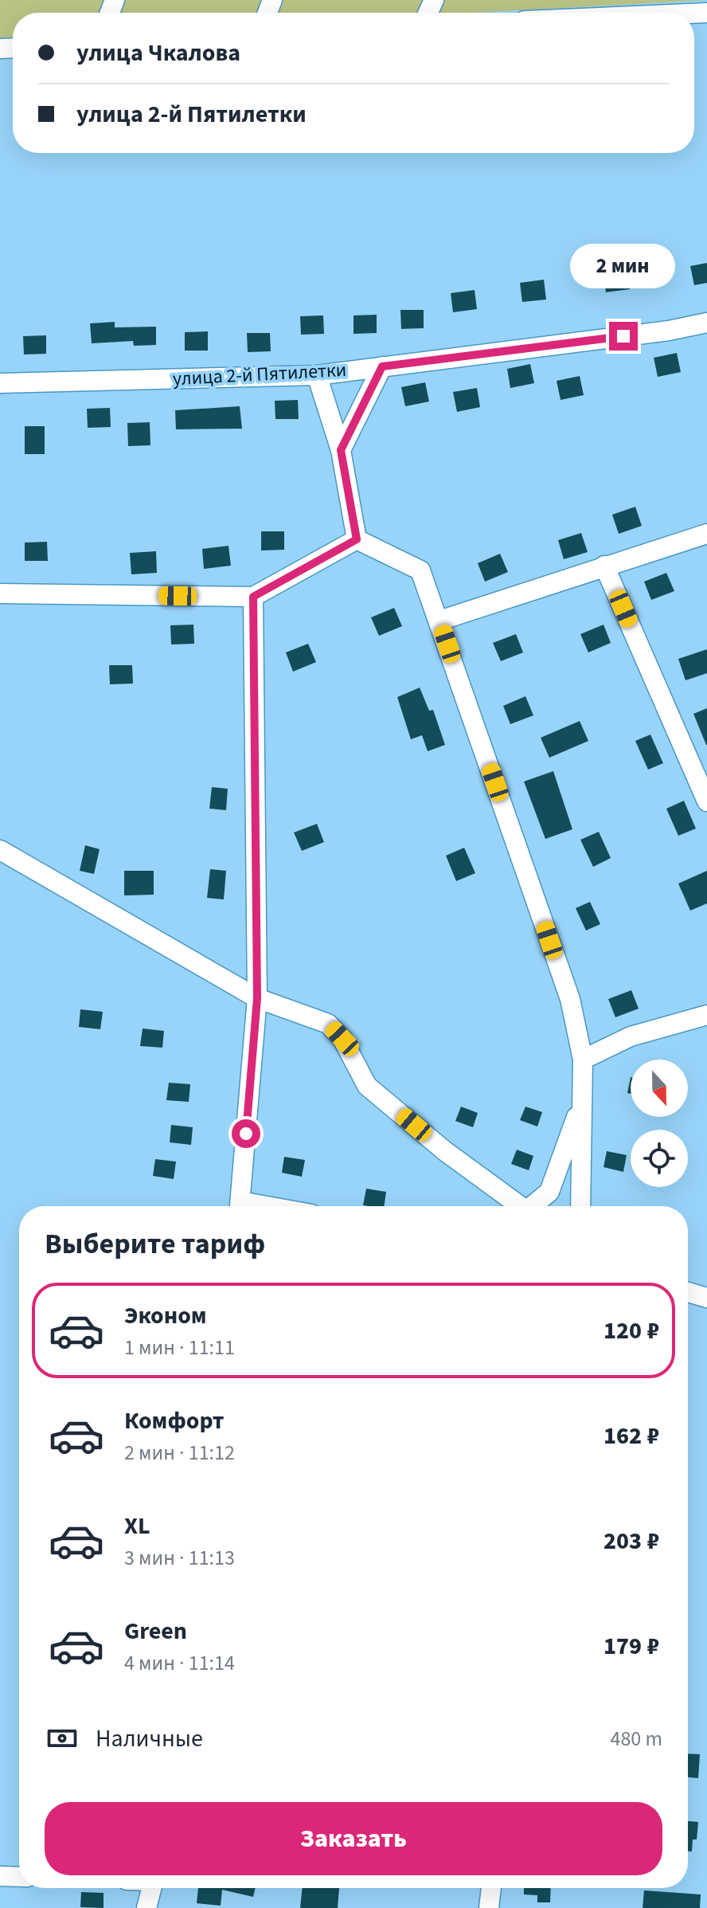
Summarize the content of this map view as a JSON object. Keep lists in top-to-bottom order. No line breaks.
{"streets":{"street":["улица 2-й Пятилетки"]},"north":"bottom","page":{"banner":["улица Чкалова","улица 2-й Пятилетки"],"bubble":"2 мин","heading":"Выберите тариф","list":[{"name":"Эконом","note":"1 мин · 11:11","value":"120 ₽"},{"name":"Комфорт","note":"2 мин · 11:12","value":"162 ₽"},{"name":"XL","note":"3 мин · 11:13","value":"203 ₽"},{"name":"Green","note":"4 мин · 11:14","value":"179 ₽"}],"pay":["Наличные","480 m"],"buttons":"Заказать"}}
